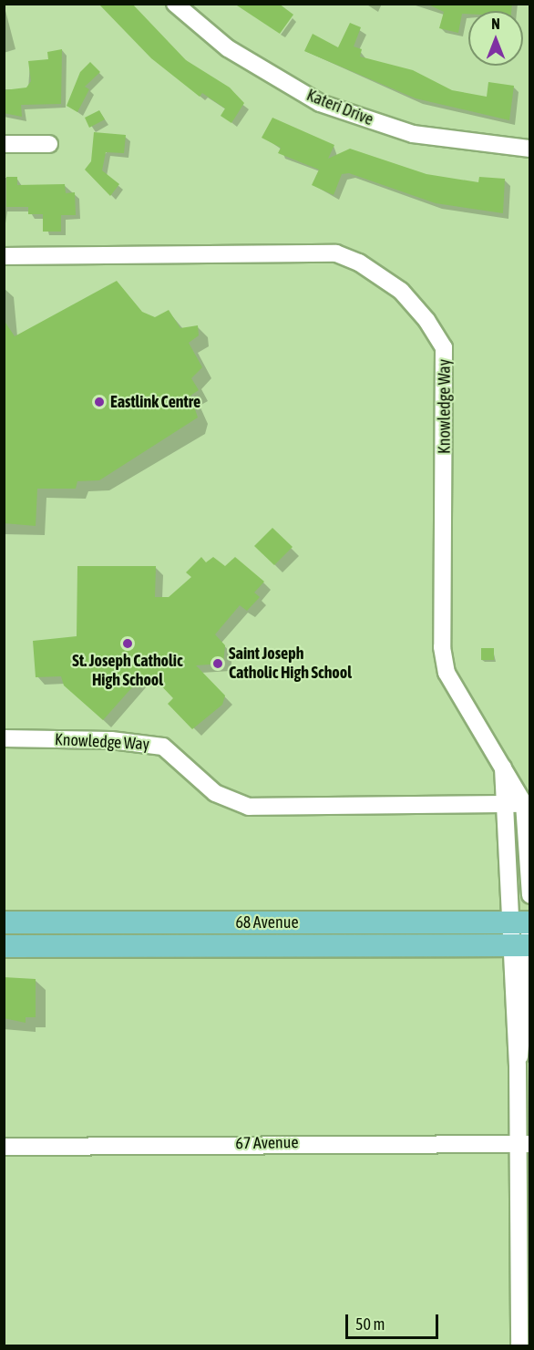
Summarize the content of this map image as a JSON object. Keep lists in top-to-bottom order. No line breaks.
{"streets":{"main road":["68 Avenue"],"street":["Kateri Drive","Knowledge Way","67 Avenue"]},"crossings":[["Knowledge Way","68 Avenue"],["Knowledge Way","67 Avenue"]],"places":["Eastlink Centre","St. Joseph Catholic High School","Saint Joseph Catholic High School"],"scale_bar":"50 m","north":"top"}
